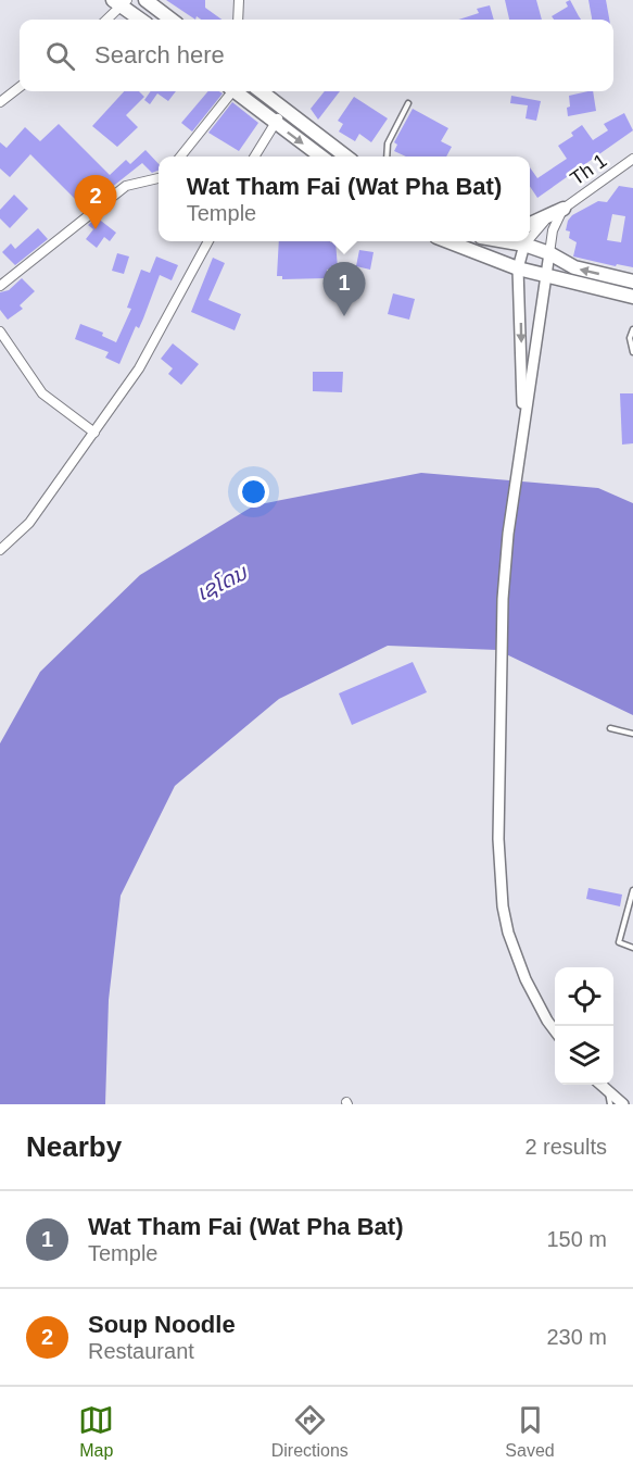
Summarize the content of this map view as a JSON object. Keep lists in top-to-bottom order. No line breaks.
{"streets":{"street":["Th 1"]},"water":["ເຊໂດນ"],"page":{"search":"Search here","popup":["Wat Tham Fai (Wat Pha Bat)","Temple"],"pins":["2","1"],"heading":["Nearby","2 results"],"list":[{"mark":"1","name":"Wat Tham Fai (Wat Pha Bat)","note":"Temple","value":"150 m"},{"mark":"2","name":"Soup Noodle","note":"Restaurant","value":"230 m"}],"nav":["Map","Directions","Saved"]}}
